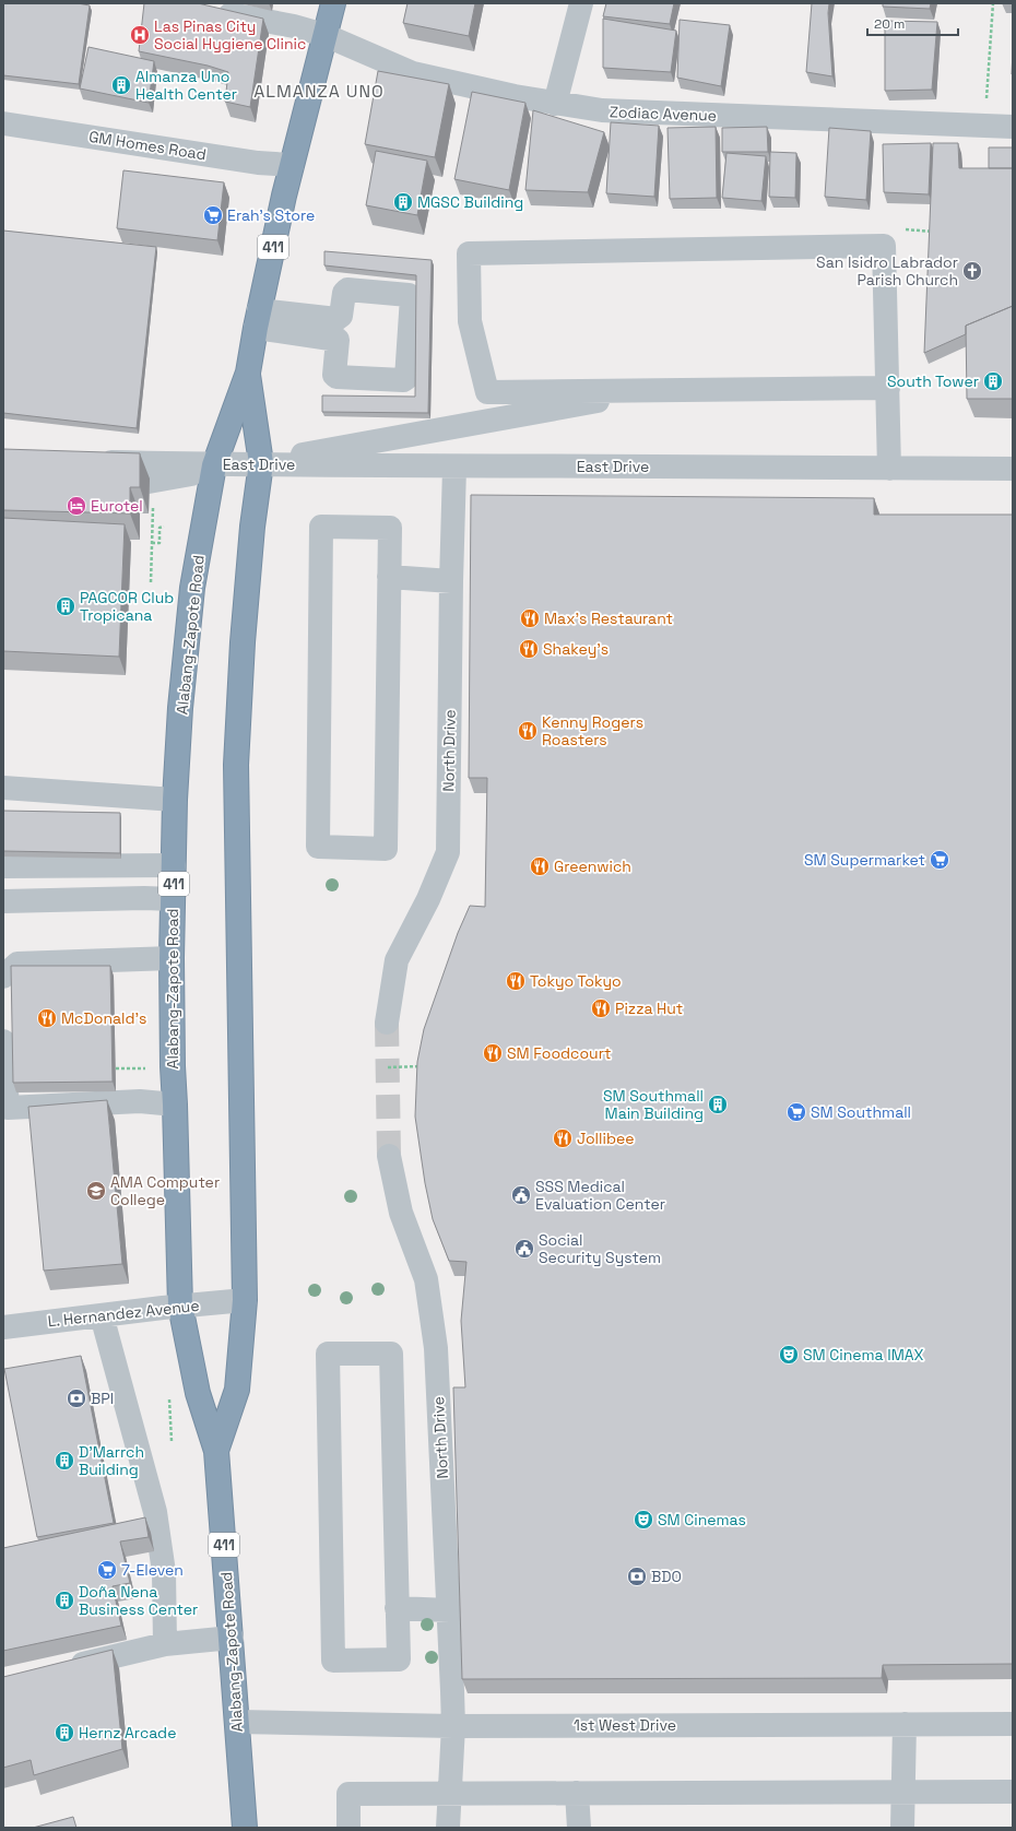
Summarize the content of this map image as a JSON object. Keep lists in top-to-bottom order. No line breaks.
{"streets":{"highway":["411","Alabang-Zapote Road"],"street":["Zodiac Avenue","GM Homes Road","East Drive","North Drive","L. Hernandez Avenue","1st West Drive"]},"crossings":[["Zodiac Avenue","Alabang-Zapote Road"],["GM Homes Road","Alabang-Zapote Road"],["East Drive","Alabang-Zapote Road"],["East Drive","North Drive"],["Alabang-Zapote Road","L. Hernandez Avenue"],["Alabang-Zapote Road","1st West Drive"],["North Drive","1st West Drive"]],"districts":["ALMANZA UNO"],"places":{"hospital":["Las Pinas City Social Hygiene Clinic"],"building":["Almanza Uno Health Center","MGSC Building","South Tower","PAGCOR Club Tropicana","SM Southmall Main Building","D'Marrch Building","Doña Nena Business Center","Hernz Arcade"],"supermarket":["Erah's Store","SM Supermarket","SM Southmall","7-Eleven"],"church":["San Isidro Labrador Parish Church"],"hotel":["Eurotel"],"restaurant":["Max's Restaurant","Shakey's","Kenny Rogers Roasters","Greenwich","Tokyo Tokyo","Pizza Hut","McDonald's","SM Foodcourt","Jollibee"],"school or university":["AMA Computer College"],"public building":["SSS Medical Evaluation Center","Social Security System"],"theatre":["SM Cinema IMAX","SM Cinemas"],"bank":["BPI","BDO"]},"scale_bar":"20 m"}
